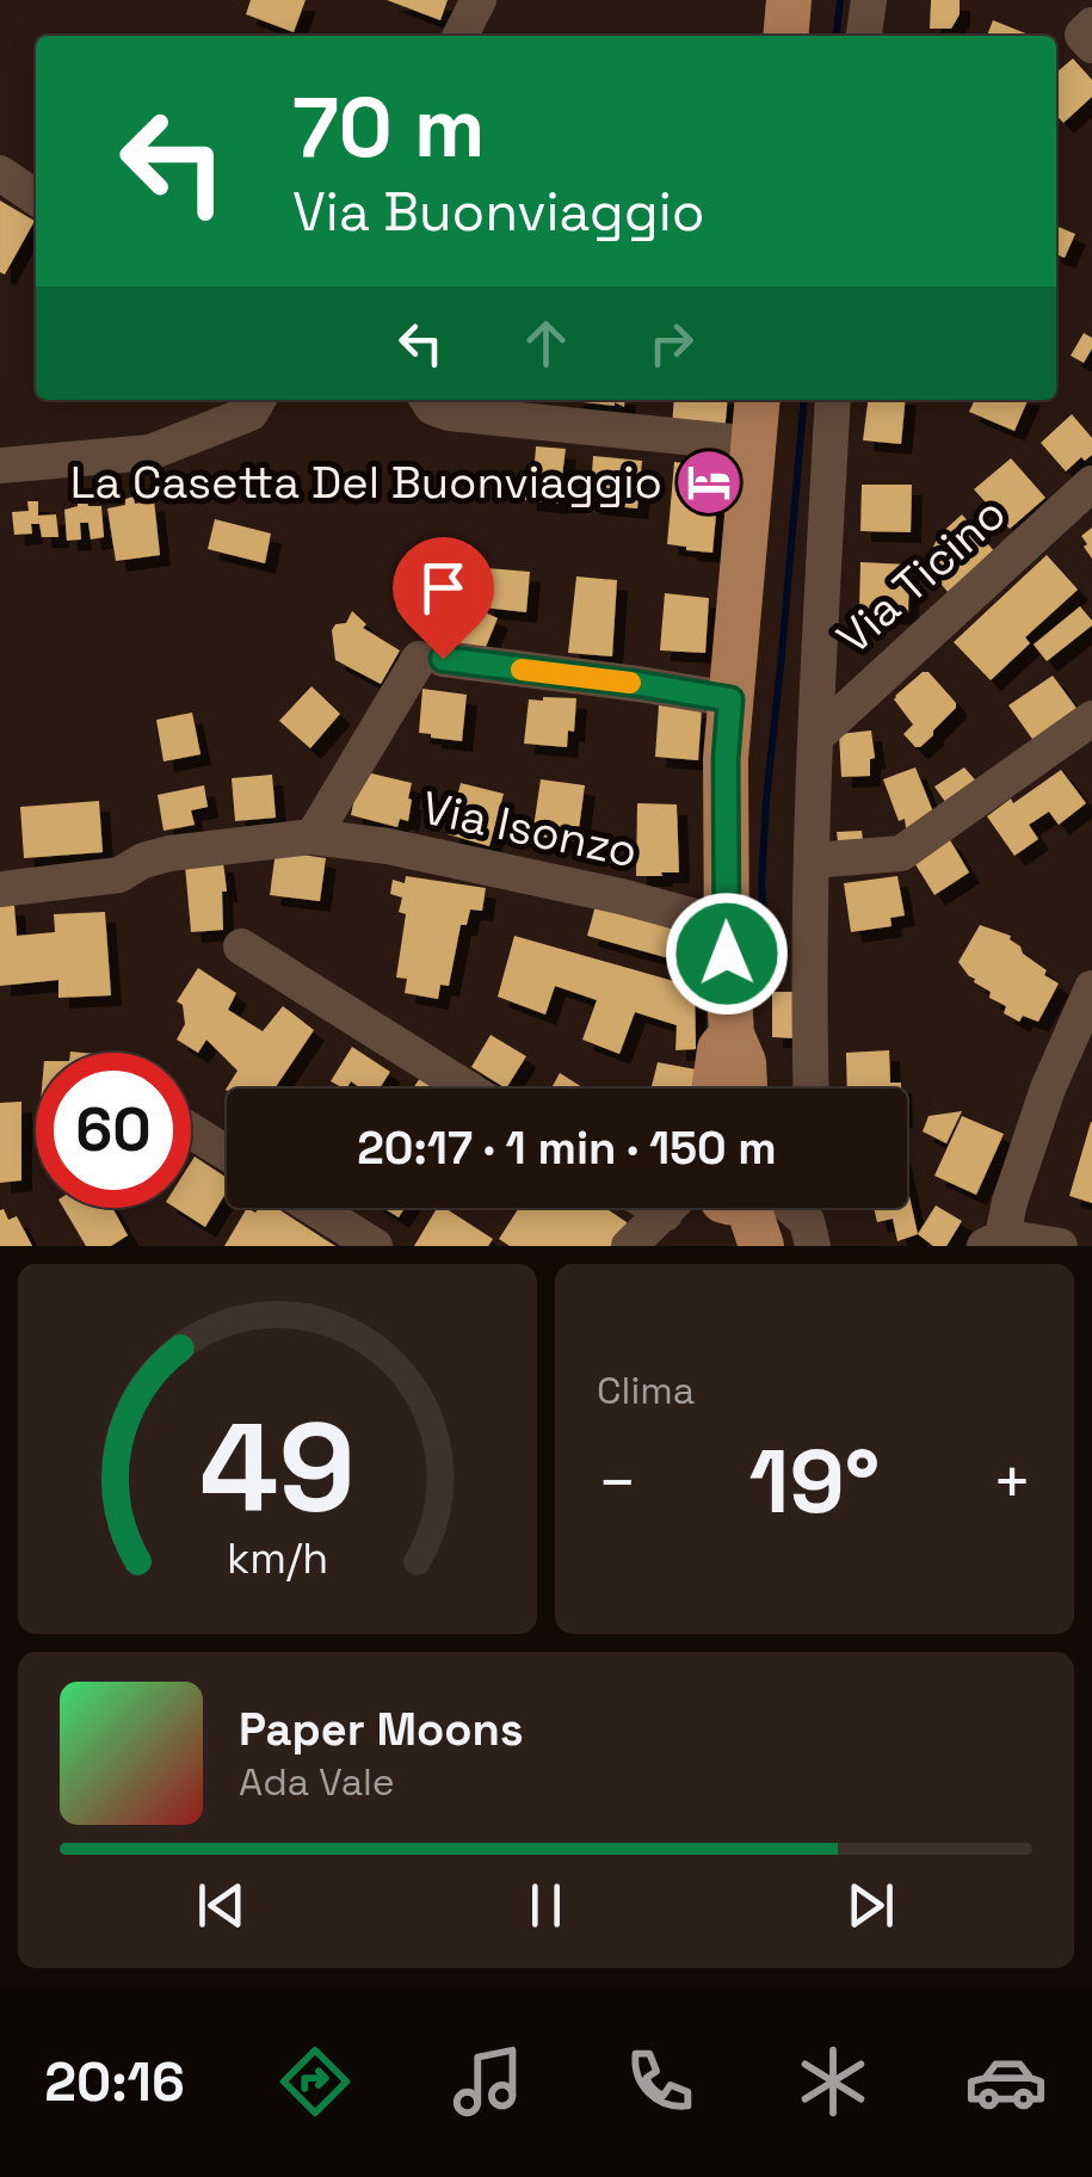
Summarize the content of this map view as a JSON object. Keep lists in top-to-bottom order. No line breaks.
{"streets":{"street":["Via Ticino","Via Isonzo"]},"places":{"hotel":["La Casetta Del Buonviaggio"]},"page":{"turn":["70 m","Via Buonviaggio"],"limit":"60","trip":"20:17 · 1 min · 150 m","tile":"Clima","heat":["−","19°","+"],"song":["Paper Moons","Ada Vale"],"tabs":"20:16","gauge":["49","km/h"]}}
